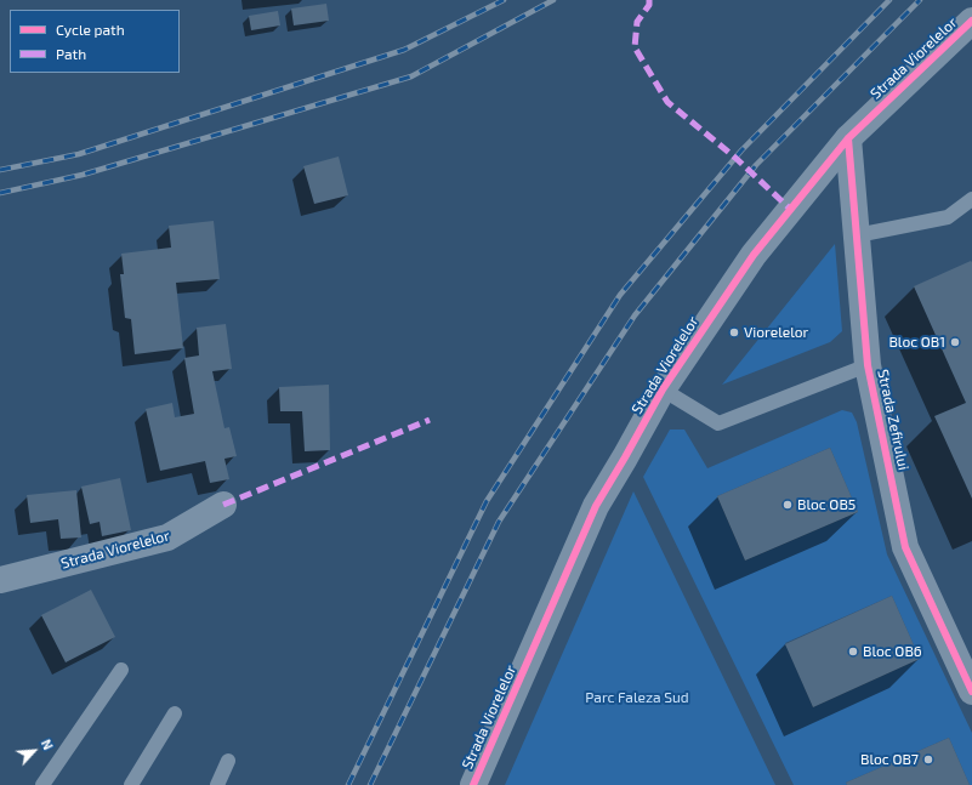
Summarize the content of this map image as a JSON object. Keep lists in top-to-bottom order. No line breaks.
{"streets":{"street":["Strada Viorelelor","Strada Zefirului"]},"crossings":[["Strada Viorelelor","Strada Zefirului"]],"parks":["Parc Faleza Sud"],"places":["Viorelelor","Bloc OB1","Bloc OB5","Bloc OB6","Bloc OB7"],"legend":["Cycle path","Path"],"north":"top right"}
